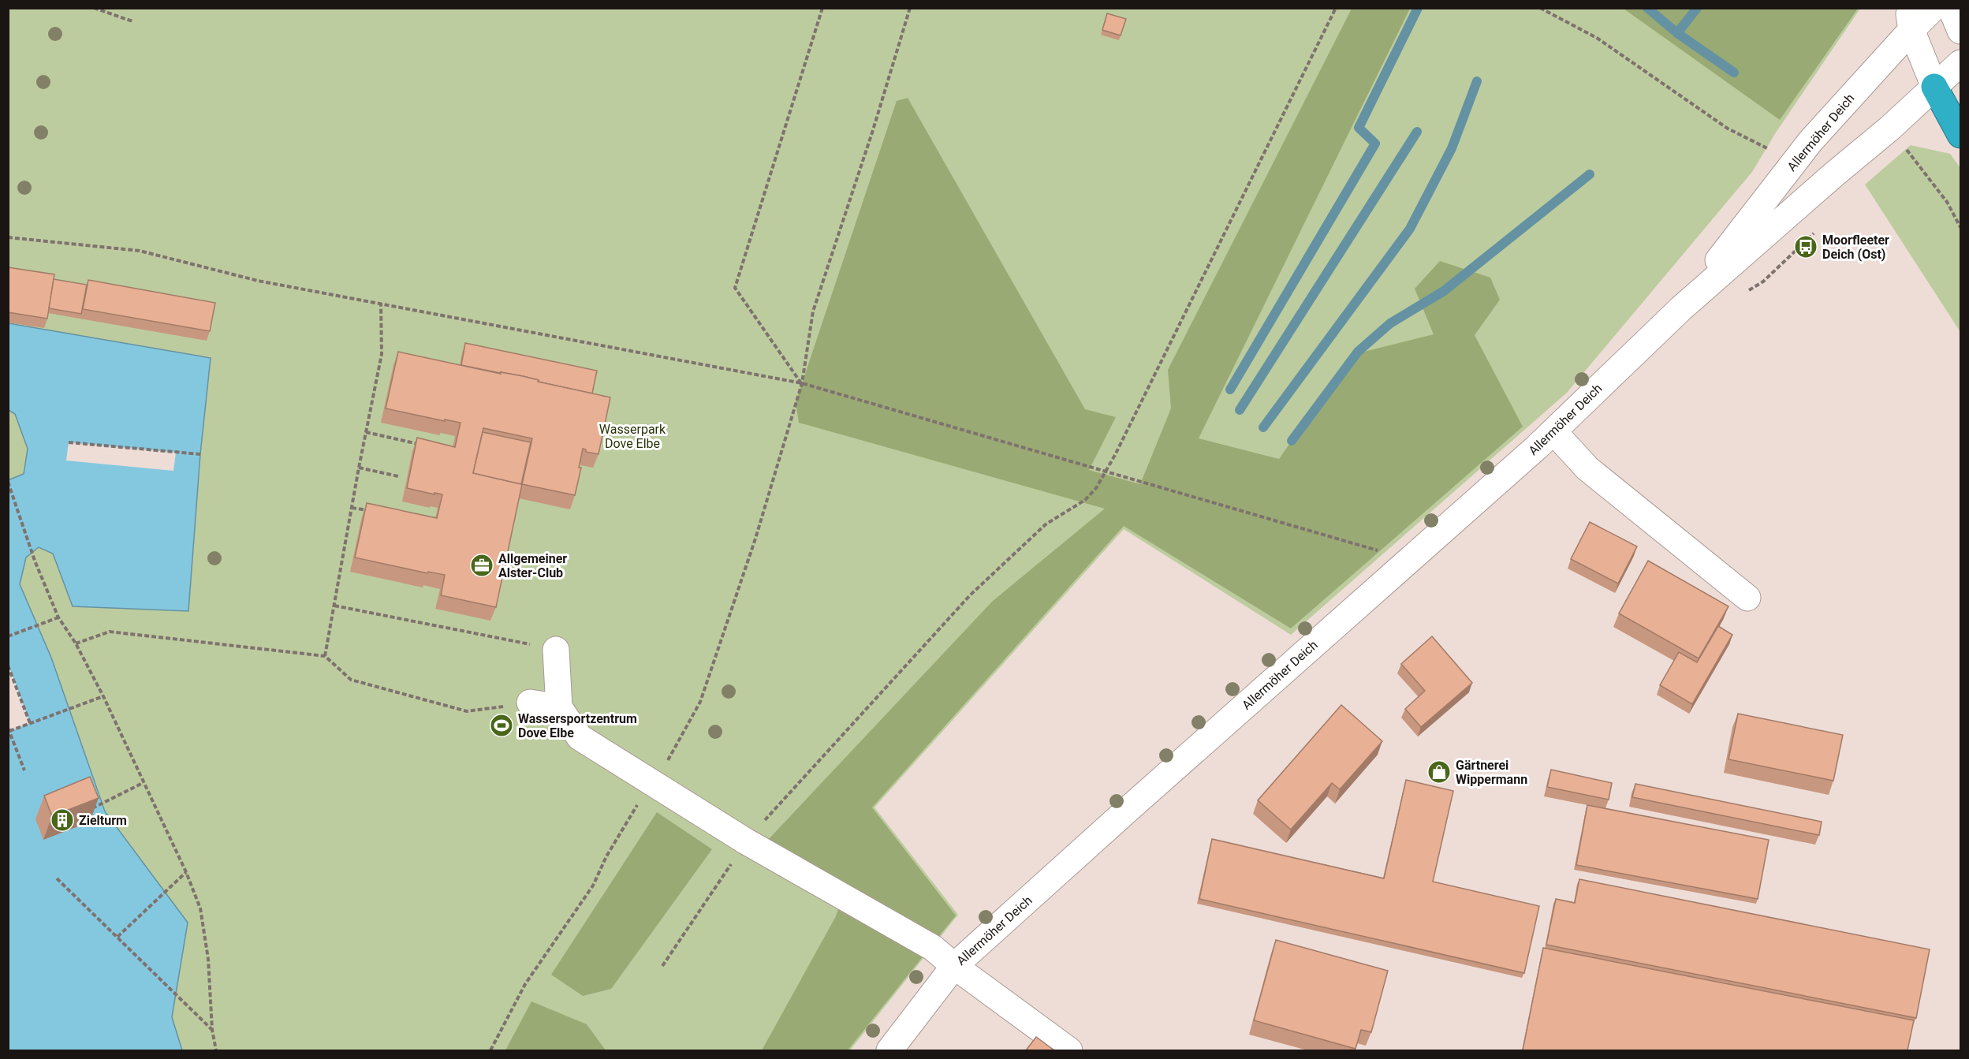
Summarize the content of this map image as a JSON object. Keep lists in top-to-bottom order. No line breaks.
{"streets":{"street":["Allermöher Deich"]},"parks":["Wasserpark Dove Elbe"],"places":{"bus stop":["Moorfleeter Deich (Ost)"],"office":["Allgemeiner Alster-Club"],"sports":["Wassersportzentrum Dove Elbe"],"shop":["Gärtnerei Wippermann"],"building":["Zielturm"]}}
